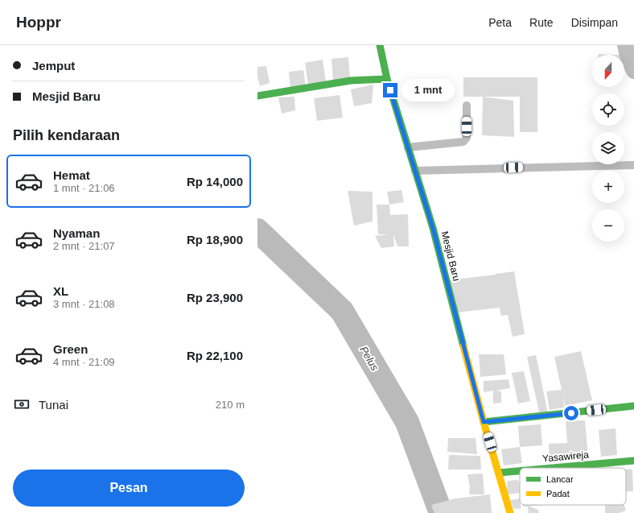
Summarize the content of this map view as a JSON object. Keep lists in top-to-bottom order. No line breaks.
{"streets":{"street":["Mesjid Baru","Yasawireja"]},"crossings":[["Mesjid Baru","Yasawireja"]],"water":["Pelus"],"legend":["Lancar","Padat"],"north":"bottom","page":{"header":"Hoppr","nav":["Peta","Rute","Disimpan"],"banner":["Jemput","Mesjid Baru"],"map_buttons":["+","−"],"bubble":"1 mnt","heading":"Pilih kendaraan","list":[{"name":"Hemat","note":"1 mnt · 21:06","value":"Rp 14,000"},{"name":"Nyaman","note":"2 mnt · 21:07","value":"Rp 18,900"},{"name":"XL","note":"3 mnt · 21:08","value":"Rp 23,900"},{"name":"Green","note":"4 mnt · 21:09","value":"Rp 22,100"}],"pay":["Tunai","210 m"],"buttons":"Pesan"}}
